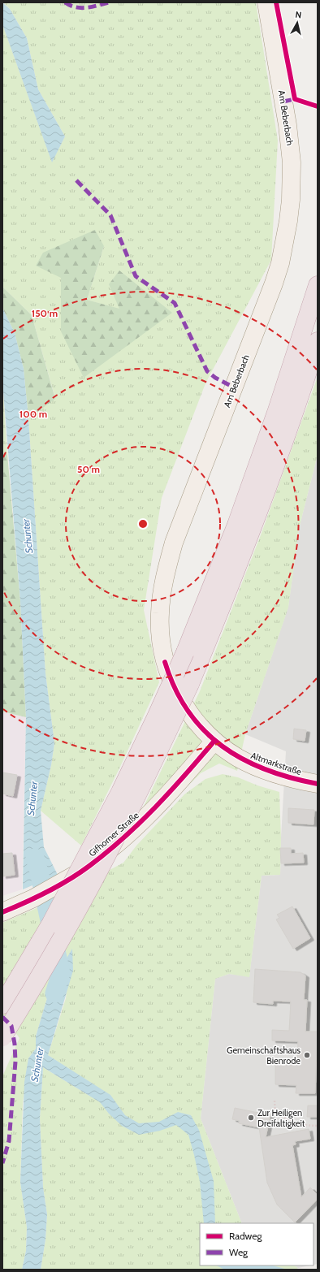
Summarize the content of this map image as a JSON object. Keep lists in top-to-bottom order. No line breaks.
{"streets":{"main road":["Am Beberbach","Altmarkstraße","Gifhorner Straße"]},"crossings":[["Am Beberbach","Altmarkstraße"],["Am Beberbach","Gifhorner Straße"],["Altmarkstraße","Gifhorner Straße"]],"water":["Schunter"],"places":["Gemeinschaftshaus Bienrode","Zur Heiligen Dreifaltigkeit"],"legend":["Radweg","Weg"],"north":"top","rings":["150 m","100 m","50 m"]}
